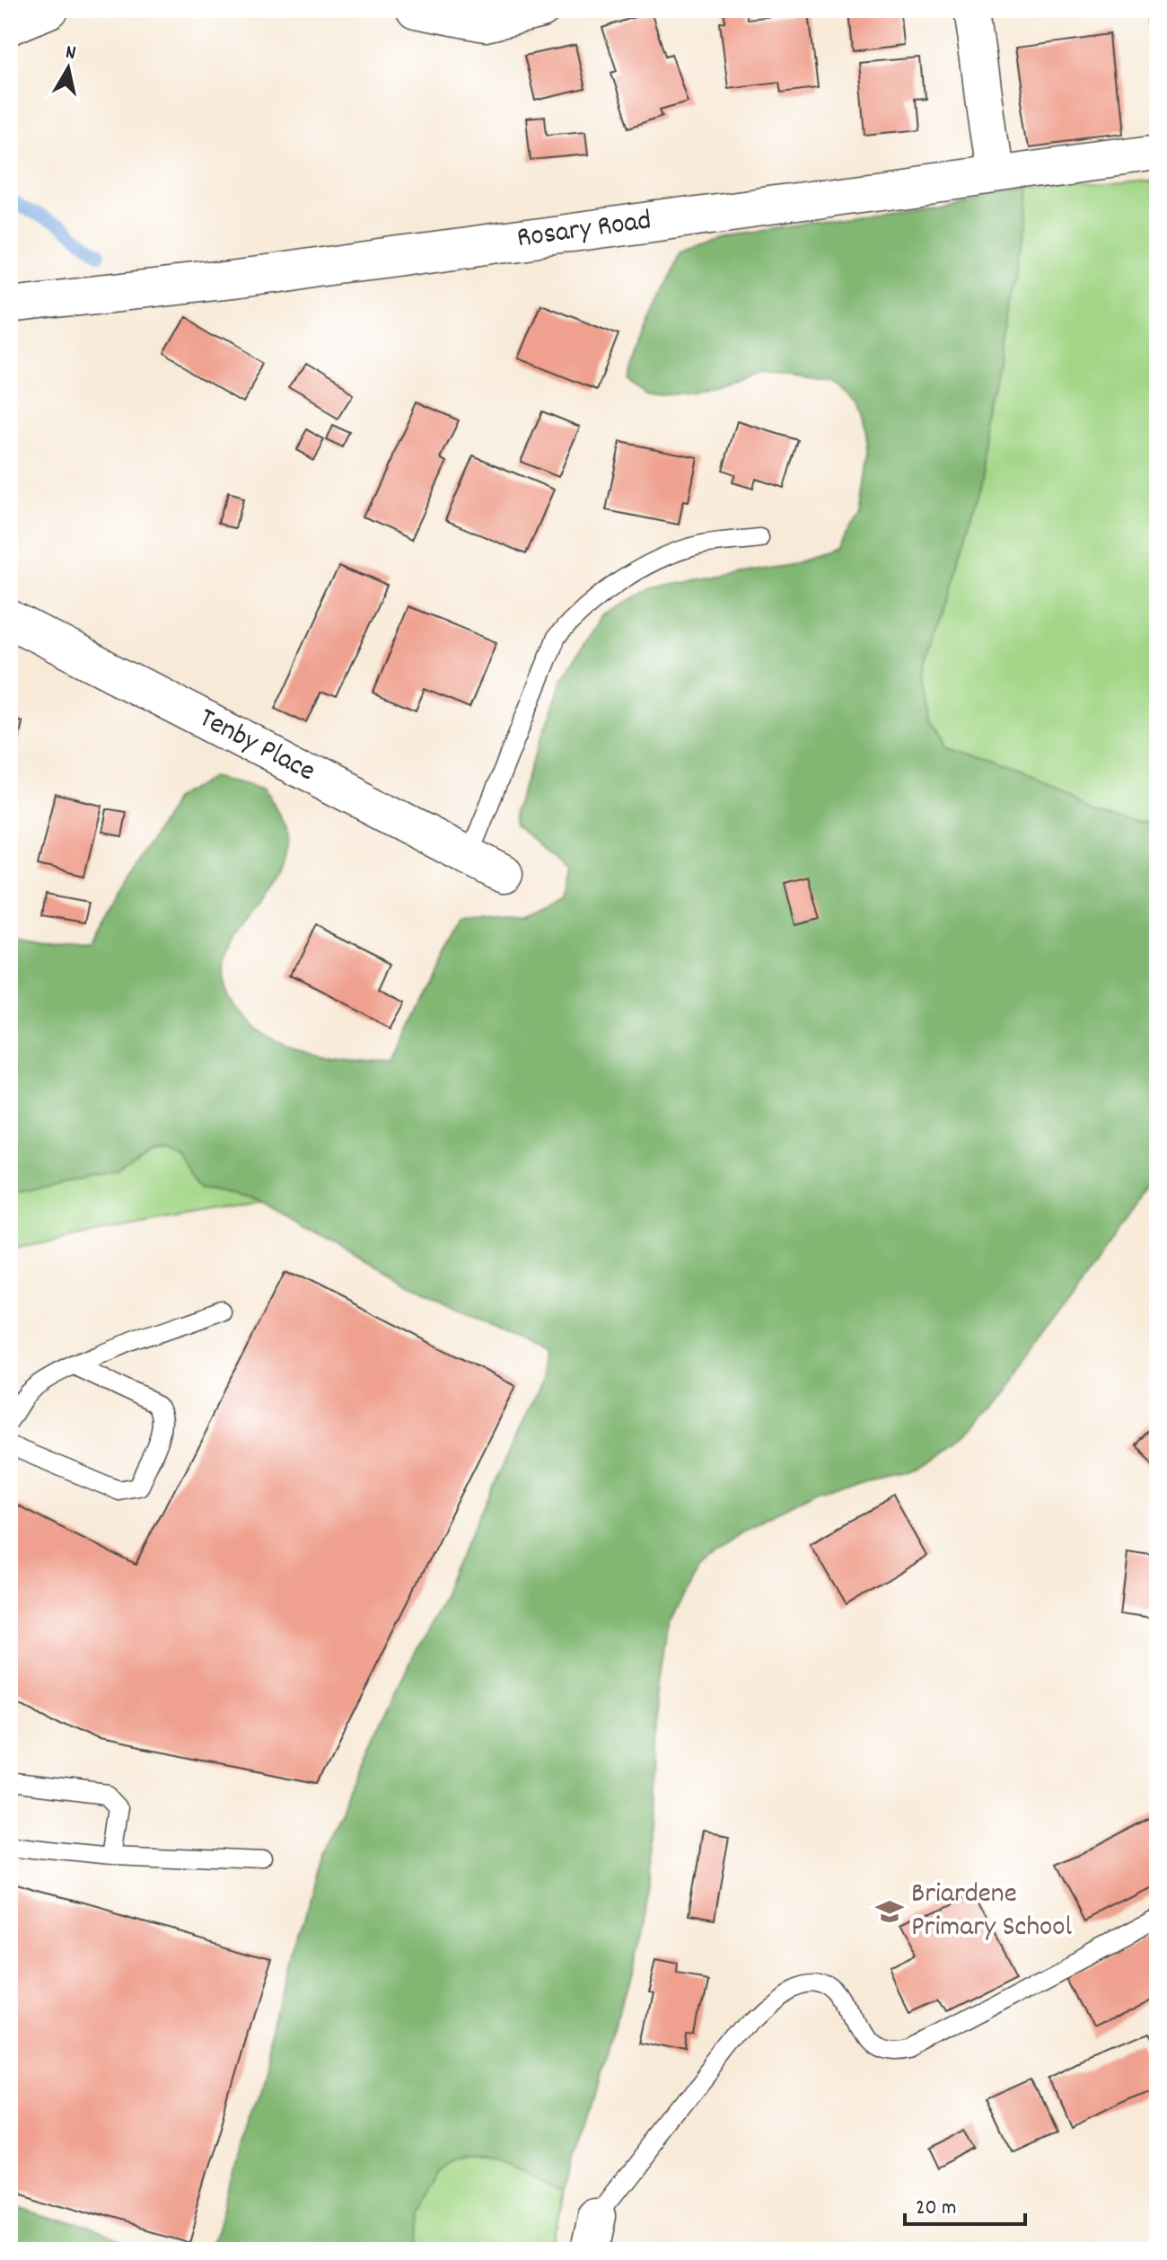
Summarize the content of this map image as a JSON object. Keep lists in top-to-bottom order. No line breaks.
{"streets":{"street":["Rosary Road","Tenby Place"]},"places":{"school or university":["Briardene Primary School"]},"scale_bar":"20 m","north":"top"}
